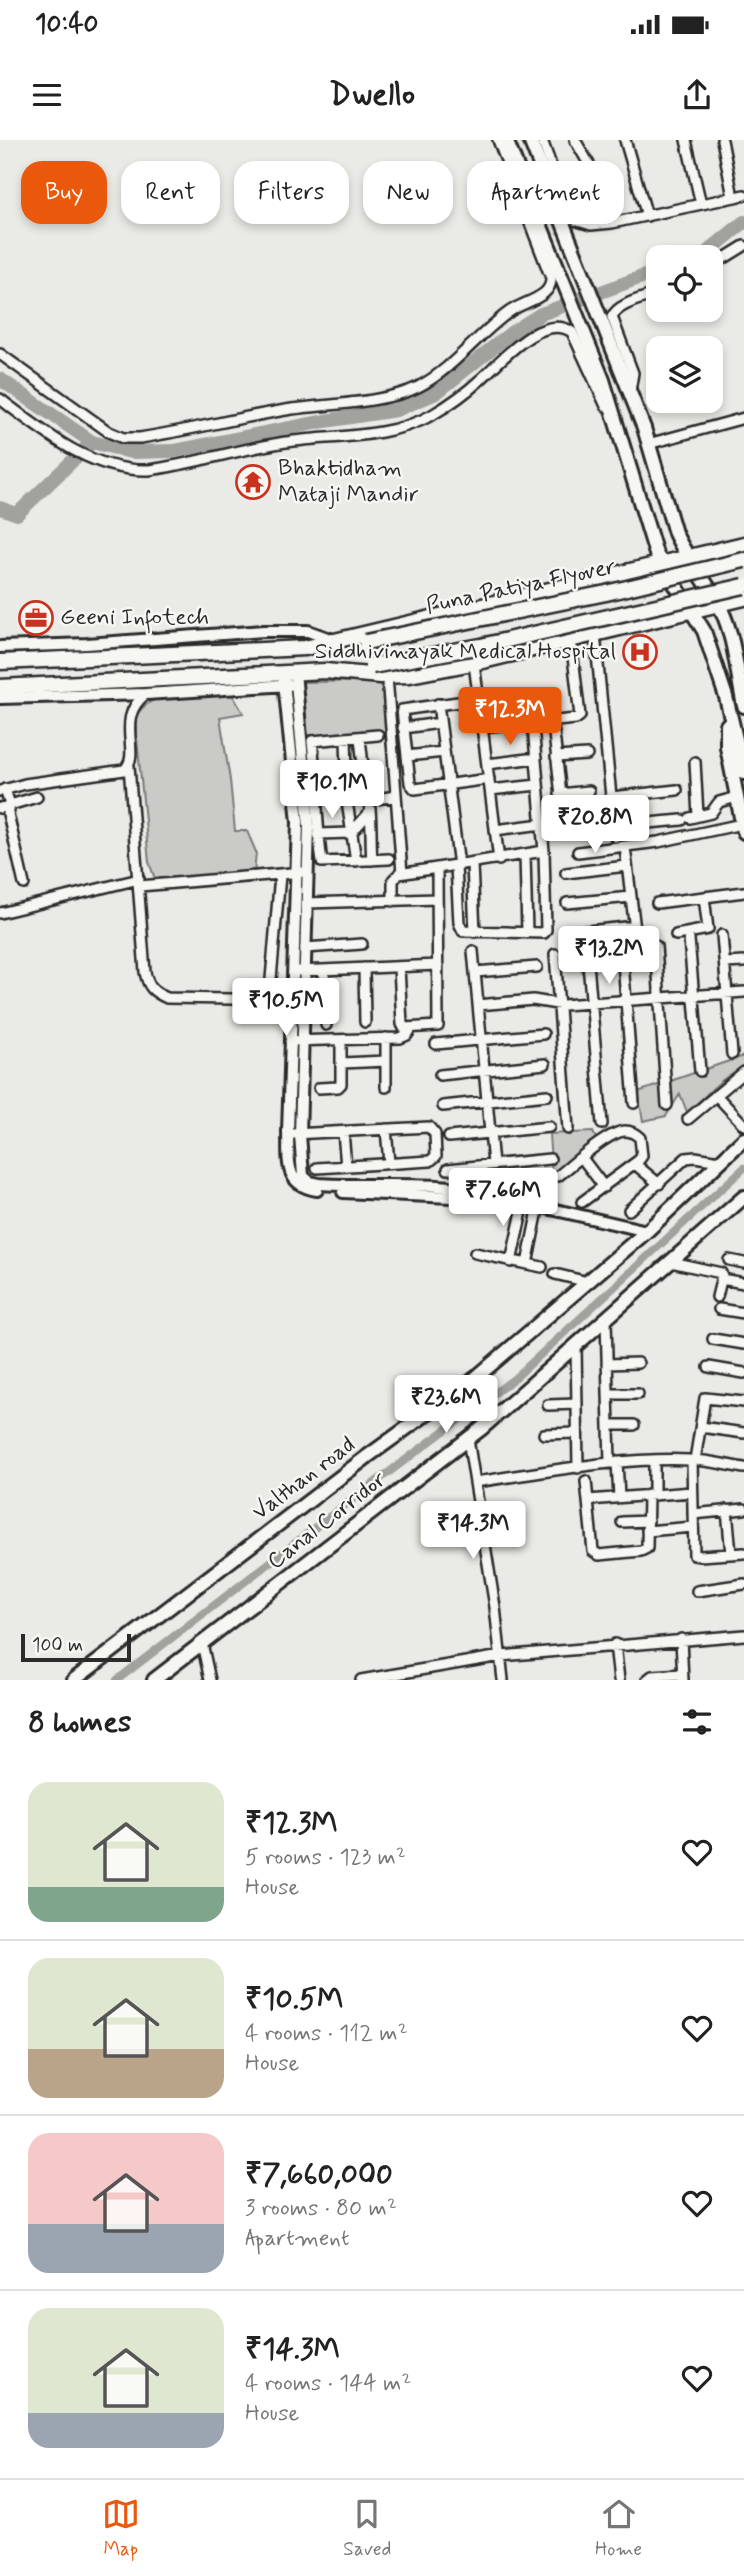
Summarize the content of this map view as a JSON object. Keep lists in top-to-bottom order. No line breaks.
{"streets":{"highway":["Puna Patiya Flyover"],"main road":["Valthan road","Canal Corridor"]},"places":{"temple":["Bhaktidham Mataji Mandir"],"office":["Geeni Infotech"],"hospital":["Siddhivinayak Medical Hospital"]},"scale_bar":"100 m","page":{"status":"10:40","header":"Dwello","chip":["Buy","Rent","Filters","New","Apartment"],"price":["₹12.3M","₹10.1M","₹20.8M","₹13.2M","₹10.5M","₹7.66M","₹23.6M","₹14.3M"],"scale":"100 m","heading":"8 homes","list":[{"name":"₹12.3M","note":"5 rooms · 123 m² · House"},{"name":"₹10.5M","note":"4 rooms · 112 m² · House"},{"name":"₹7,660,000","note":"3 rooms · 80 m² · Apartment"},{"name":"₹14.3M","note":"4 rooms · 144 m² · House"}],"tabs":["Map","Saved","Home"]}}
